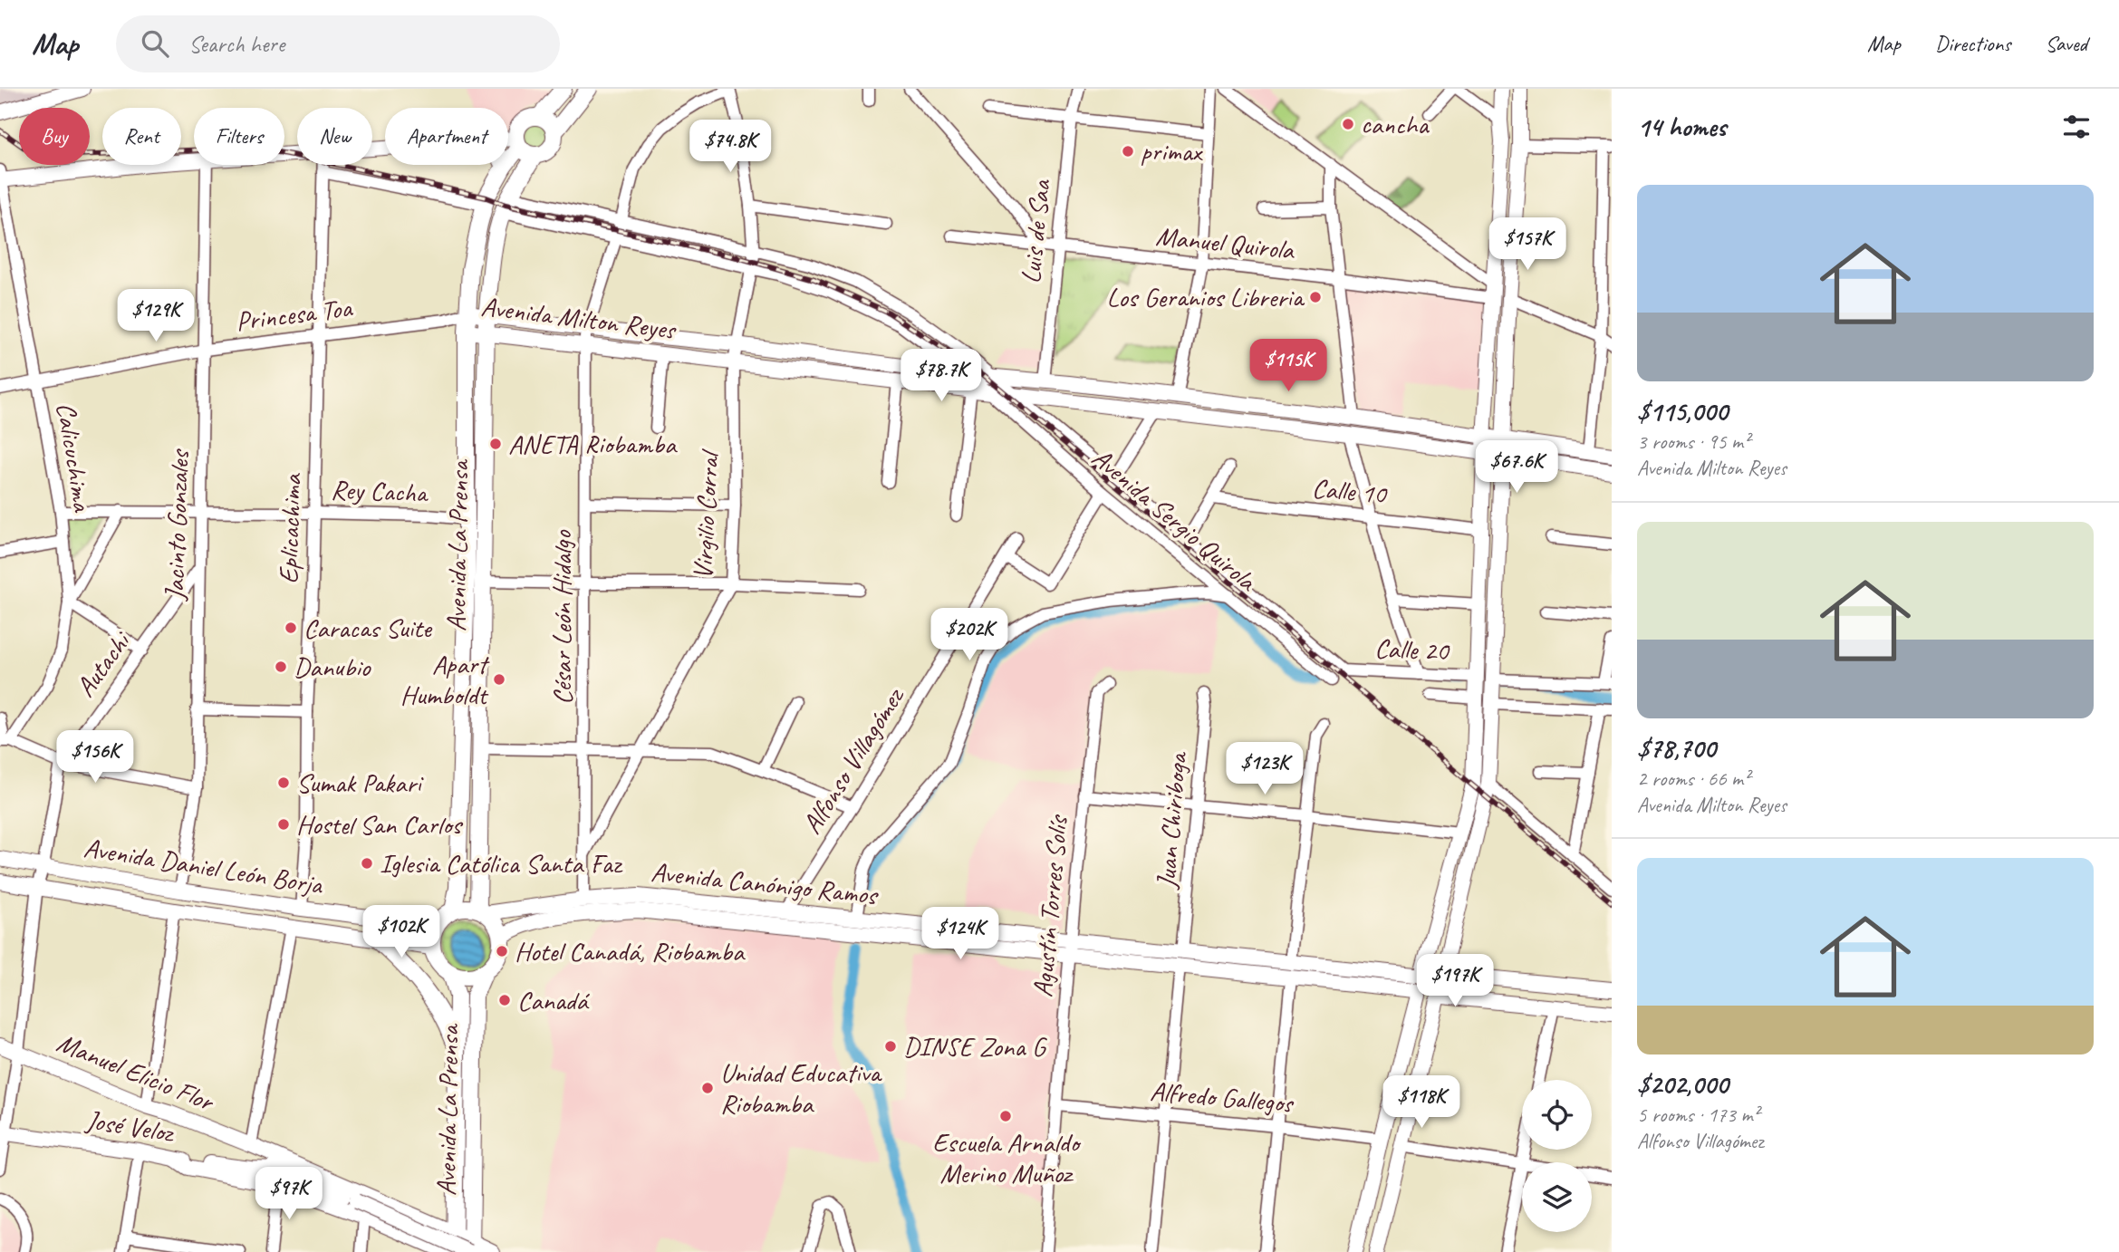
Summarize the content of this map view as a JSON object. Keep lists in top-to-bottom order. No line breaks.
{"streets":{"main road":["Avenida La Prensa"],"street":["Luis de Saa","Manuel Quirola","Princesa Toa","Avenida Milton Reyes","Calicuchima","Rey Cacha","Calle 10","Virgilio Corral","Avenida Sergio Quirola","Jacinto Gonzales","Eplicachima","César León Hidalgo","Calle 20","Autachi","Alfonso Villagómez","Juan Chiriboga","Avenida Daniel León Borja","Avenida Canónigo Ramos","Agustín Torres Solís","Manuel Elicio Flor","Alfredo Gallegos","José Veloz"]},"crossings":[["Luis de Saa","Manuel Quirola"],["Luis de Saa","Avenida Milton Reyes"],["Princesa Toa","Avenida Milton Reyes"],["Princesa Toa","Calicuchima"],["Princesa Toa","Jacinto Gonzales"],["Princesa Toa","Eplicachima"],["Avenida Milton Reyes","Virgilio Corral"],["Avenida Milton Reyes","Avenida Sergio Quirola"],["Avenida Milton Reyes","Avenida La Prensa"],["Avenida Milton Reyes","César León Hidalgo"],["Calicuchima","Rey Cacha"],["Rey Cacha","Jacinto Gonzales"],["Rey Cacha","Eplicachima"],["Rey Cacha","Avenida La Prensa"],["Virgilio Corral","Avenida Sergio Quirola"],["Virgilio Corral","César León Hidalgo"],["Avenida Sergio Quirola","Avenida La Prensa"],["Avenida Sergio Quirola","César León Hidalgo"],["Avenida Sergio Quirola","Calle 20"],["Jacinto Gonzales","Autachi"],["Jacinto Gonzales","Avenida Daniel León Borja"],["Eplicachima","Avenida Daniel León Borja"],["Avenida La Prensa","Avenida Daniel León Borja"],["Avenida La Prensa","Avenida Canónigo Ramos"],["Avenida La Prensa","Manuel Elicio Flor"],["César León Hidalgo","Avenida Canónigo Ramos"],["Autachi","Avenida Daniel León Borja"],["Autachi","Manuel Elicio Flor"],["Autachi","José Veloz"],["Alfonso Villagómez","Avenida Canónigo Ramos"],["Juan Chiriboga","Avenida Canónigo Ramos"],["Juan Chiriboga","Alfredo Gallegos"],["Avenida Daniel León Borja","Avenida Canónigo Ramos"],["Avenida Canónigo Ramos","Agustín Torres Solís"],["Agustín Torres Solís","Alfredo Gallegos"]],"places":["cancha","primax","Los Geranios Libreria","ANETA Riobamba","Caracas Suite","Danubio","Apart Humboldt","Sumak Pakari","Hostel San Carlos","Iglesia Católica Santa Faz","Hotel Canadá, Riobamba","Canadá","DINSE Zona G","Unidad Educativa Riobamba","Escuela Arnaldo Merino Muñoz"],"page":{"header":"Map","search":"Search here","nav":["Map","Directions","Saved"],"heading":"14 homes","chip":["Buy","Rent","Filters","New","Apartment"],"price":["$74.8K","$157K","$129K","$115K","$78.7K","$67.6K","$202K","$156K","$123K","$102K","$124K","$197K","$118K","$97K"],"list":[{"name":"$115,000","note":"3 rooms · 95 m² · Avenida Milton Reyes"},{"name":"$78,700","note":"2 rooms · 66 m² · Avenida Milton Reyes"},{"name":"$202,000","note":"5 rooms · 173 m² · Alfonso Villagómez"}]}}
